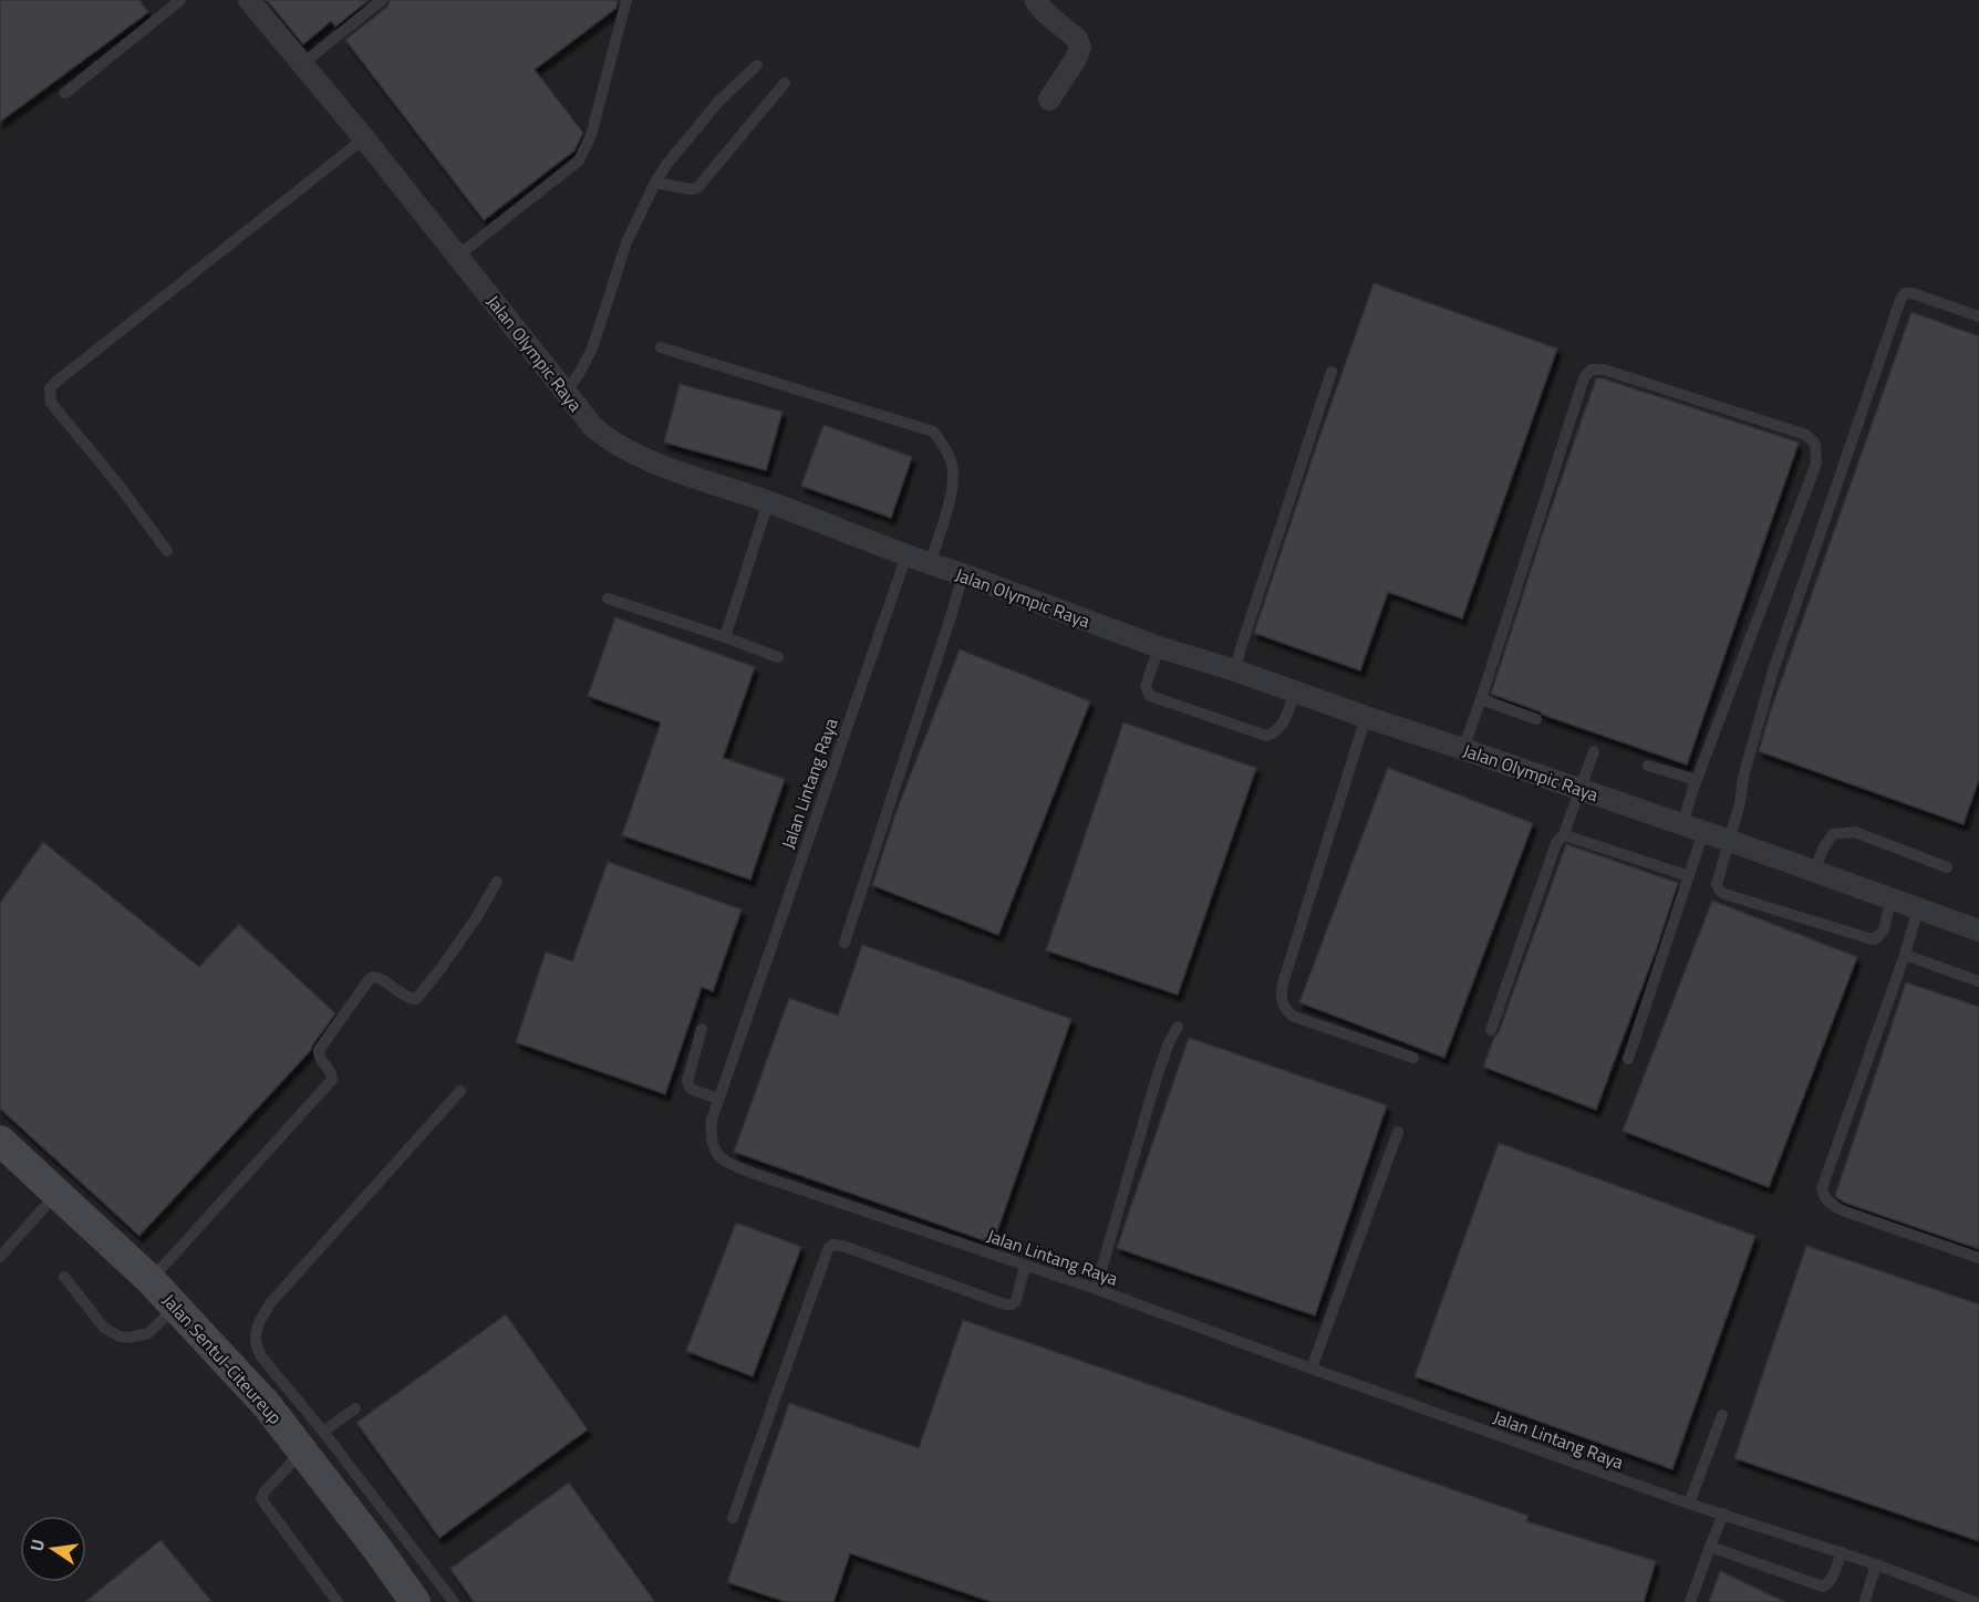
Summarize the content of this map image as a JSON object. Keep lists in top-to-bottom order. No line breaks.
{"streets":{"street":["Jalan Olympic Raya","Jalan Sentul-Citeureup"],"lane":["Jalan Lintang Raya"]},"crossings":[["Jalan Olympic Raya","Jalan Lintang Raya"]],"north":"left"}
